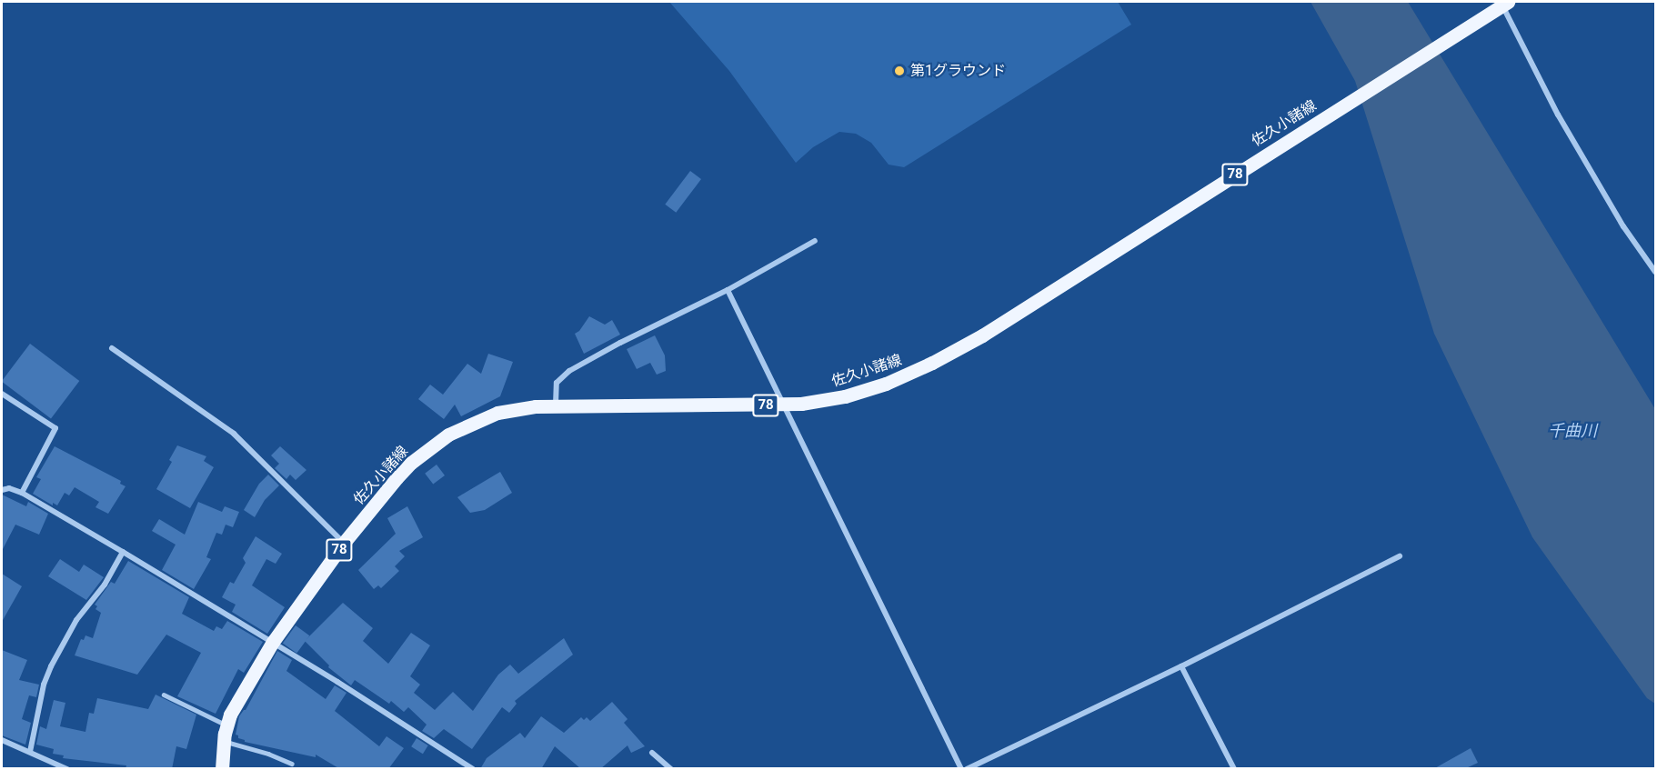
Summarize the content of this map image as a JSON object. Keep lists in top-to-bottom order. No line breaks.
{"streets":{"main road":["佐久小諸線","78"]},"water":["千曲川"],"places":["第1グラウンド"]}
